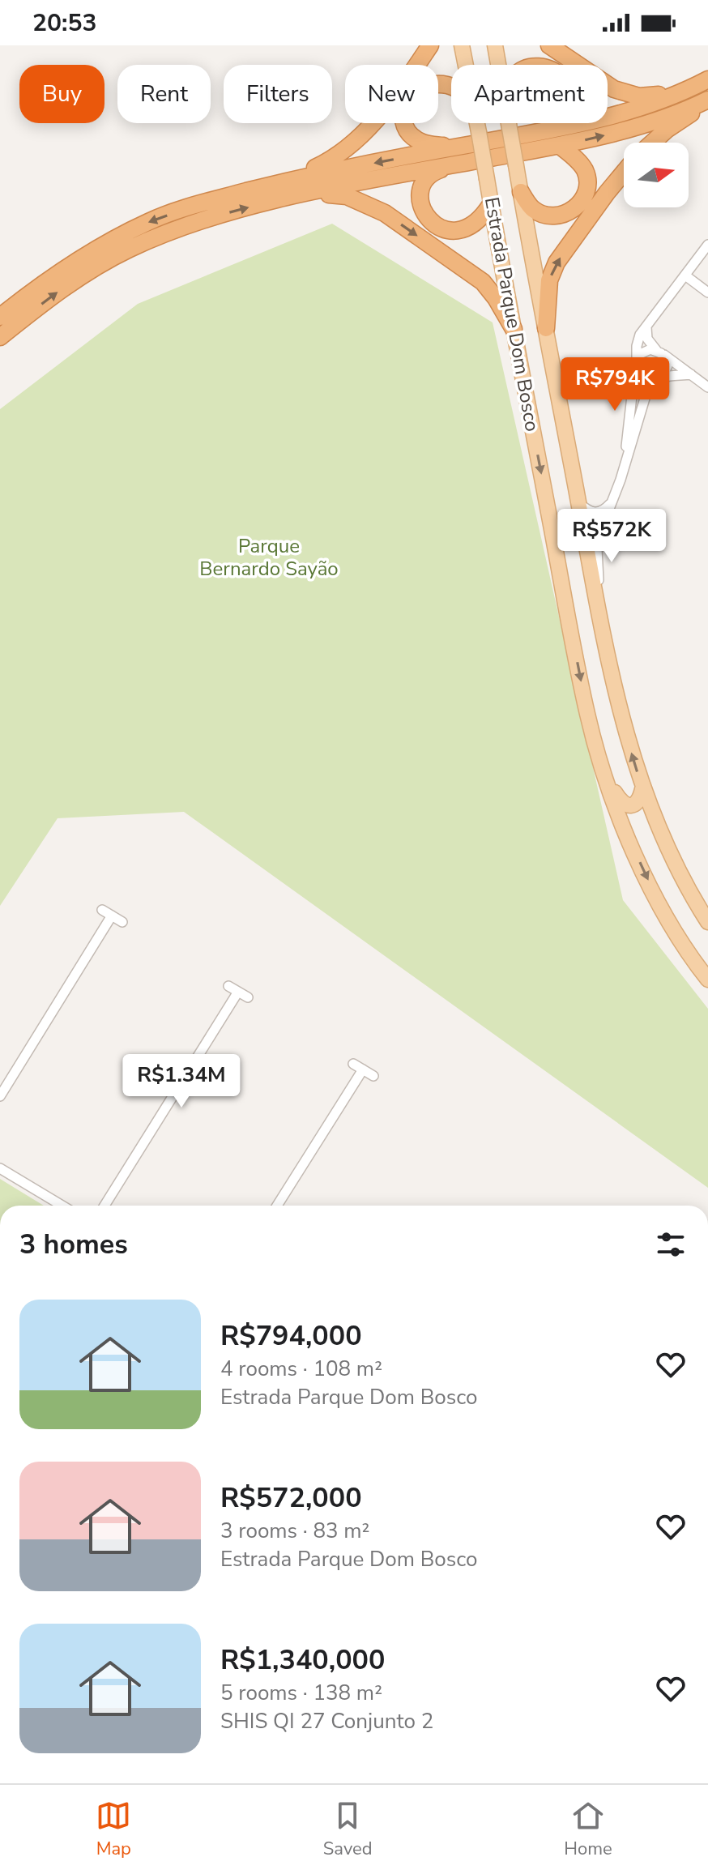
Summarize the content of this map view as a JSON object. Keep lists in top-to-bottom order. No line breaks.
{"streets":{"main road":["Estrada Parque Dom Bosco"]},"parks":["Parque Bernardo Sayão"],"north":"right","page":{"status":"20:53","chip":["Buy","Rent","Filters","New","Apartment"],"price":["R$794K","R$572K","R$1.34M"],"heading":"3 homes","list":[{"name":"R$794,000","note":"4 rooms · 108 m² · Estrada Parque Dom Bosco"},{"name":"R$572,000","note":"3 rooms · 83 m² · Estrada Parque Dom Bosco"},{"name":"R$1,340,000","note":"5 rooms · 138 m² · SHIS QI 27 Conjunto 2"}],"tabs":["Map","Saved","Home"]}}
